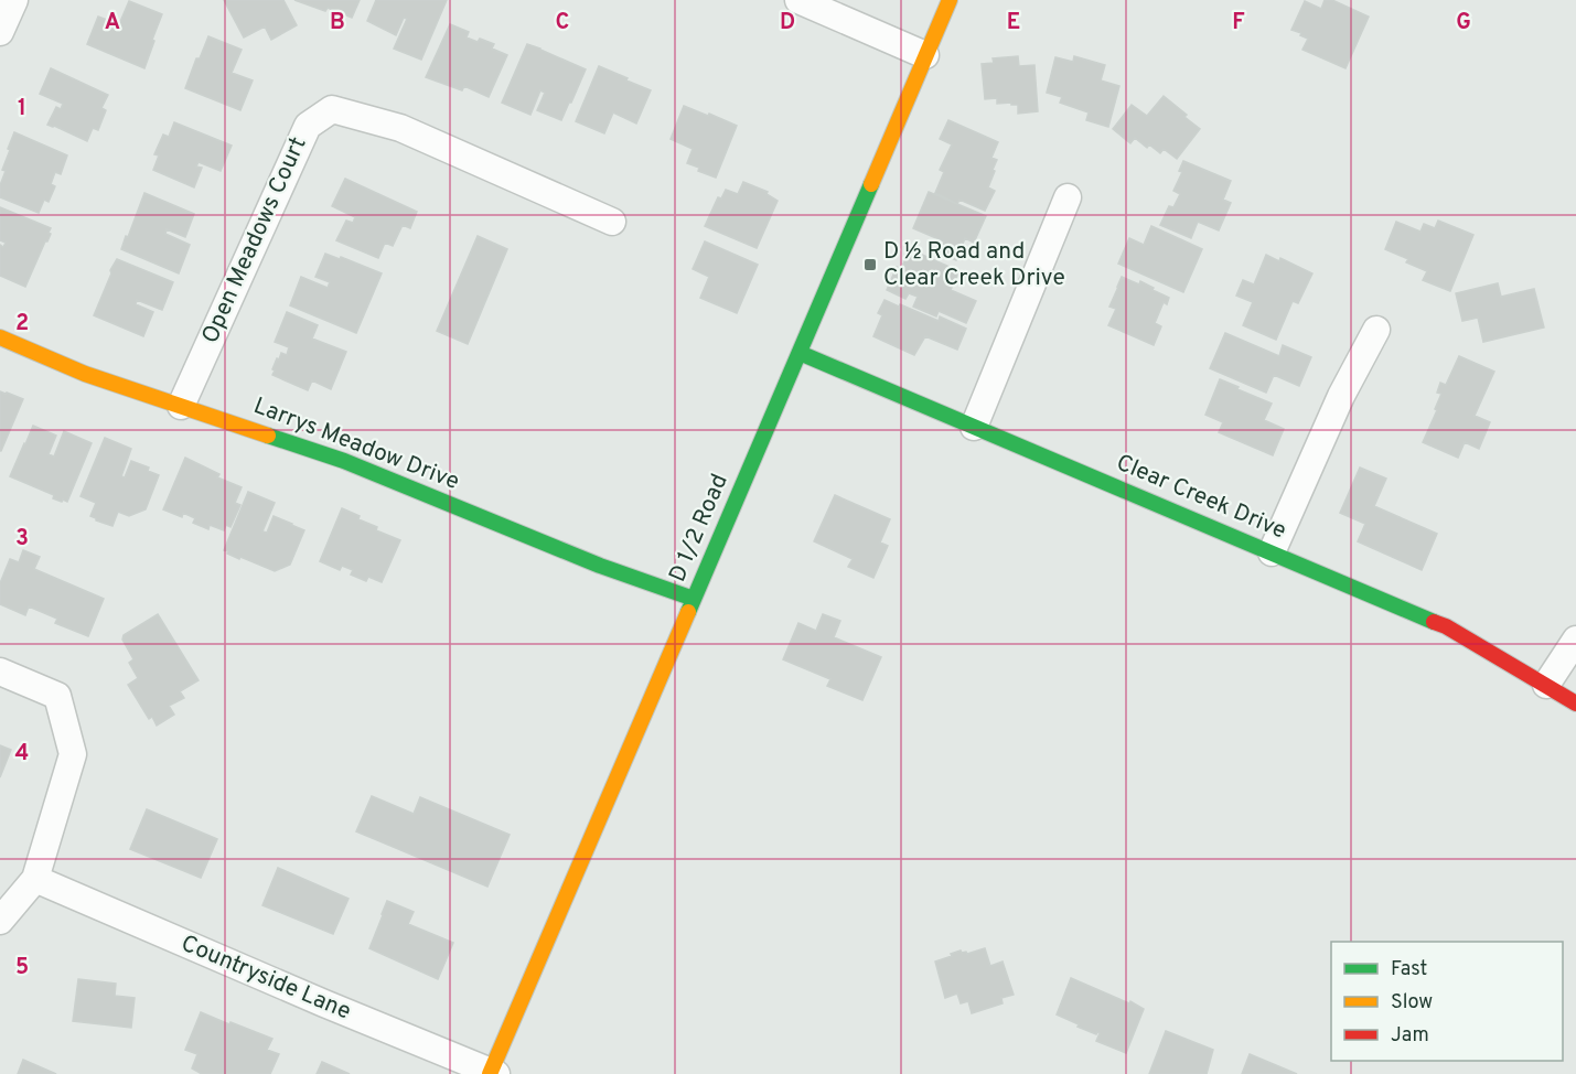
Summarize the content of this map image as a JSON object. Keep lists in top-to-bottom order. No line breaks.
{"streets":{"street":["Open Meadows Court","Larrys Meadow Drive","Clear Creek Drive","D 1/2 Road","Countryside Lane"]},"crossings":[["Open Meadows Court","Larrys Meadow Drive"],["Larrys Meadow Drive","D 1/2 Road"],["Clear Creek Drive","D 1/2 Road"],["D 1/2 Road","Countryside Lane"]],"places":{"transit":["D ½ Road and Clear Creek Drive"]},"legend":["Fast","Slow","Jam"],"grid":{"columns":["A","B","C","D","E","F","G"],"rows":["1","2","3","4","5"]}}
